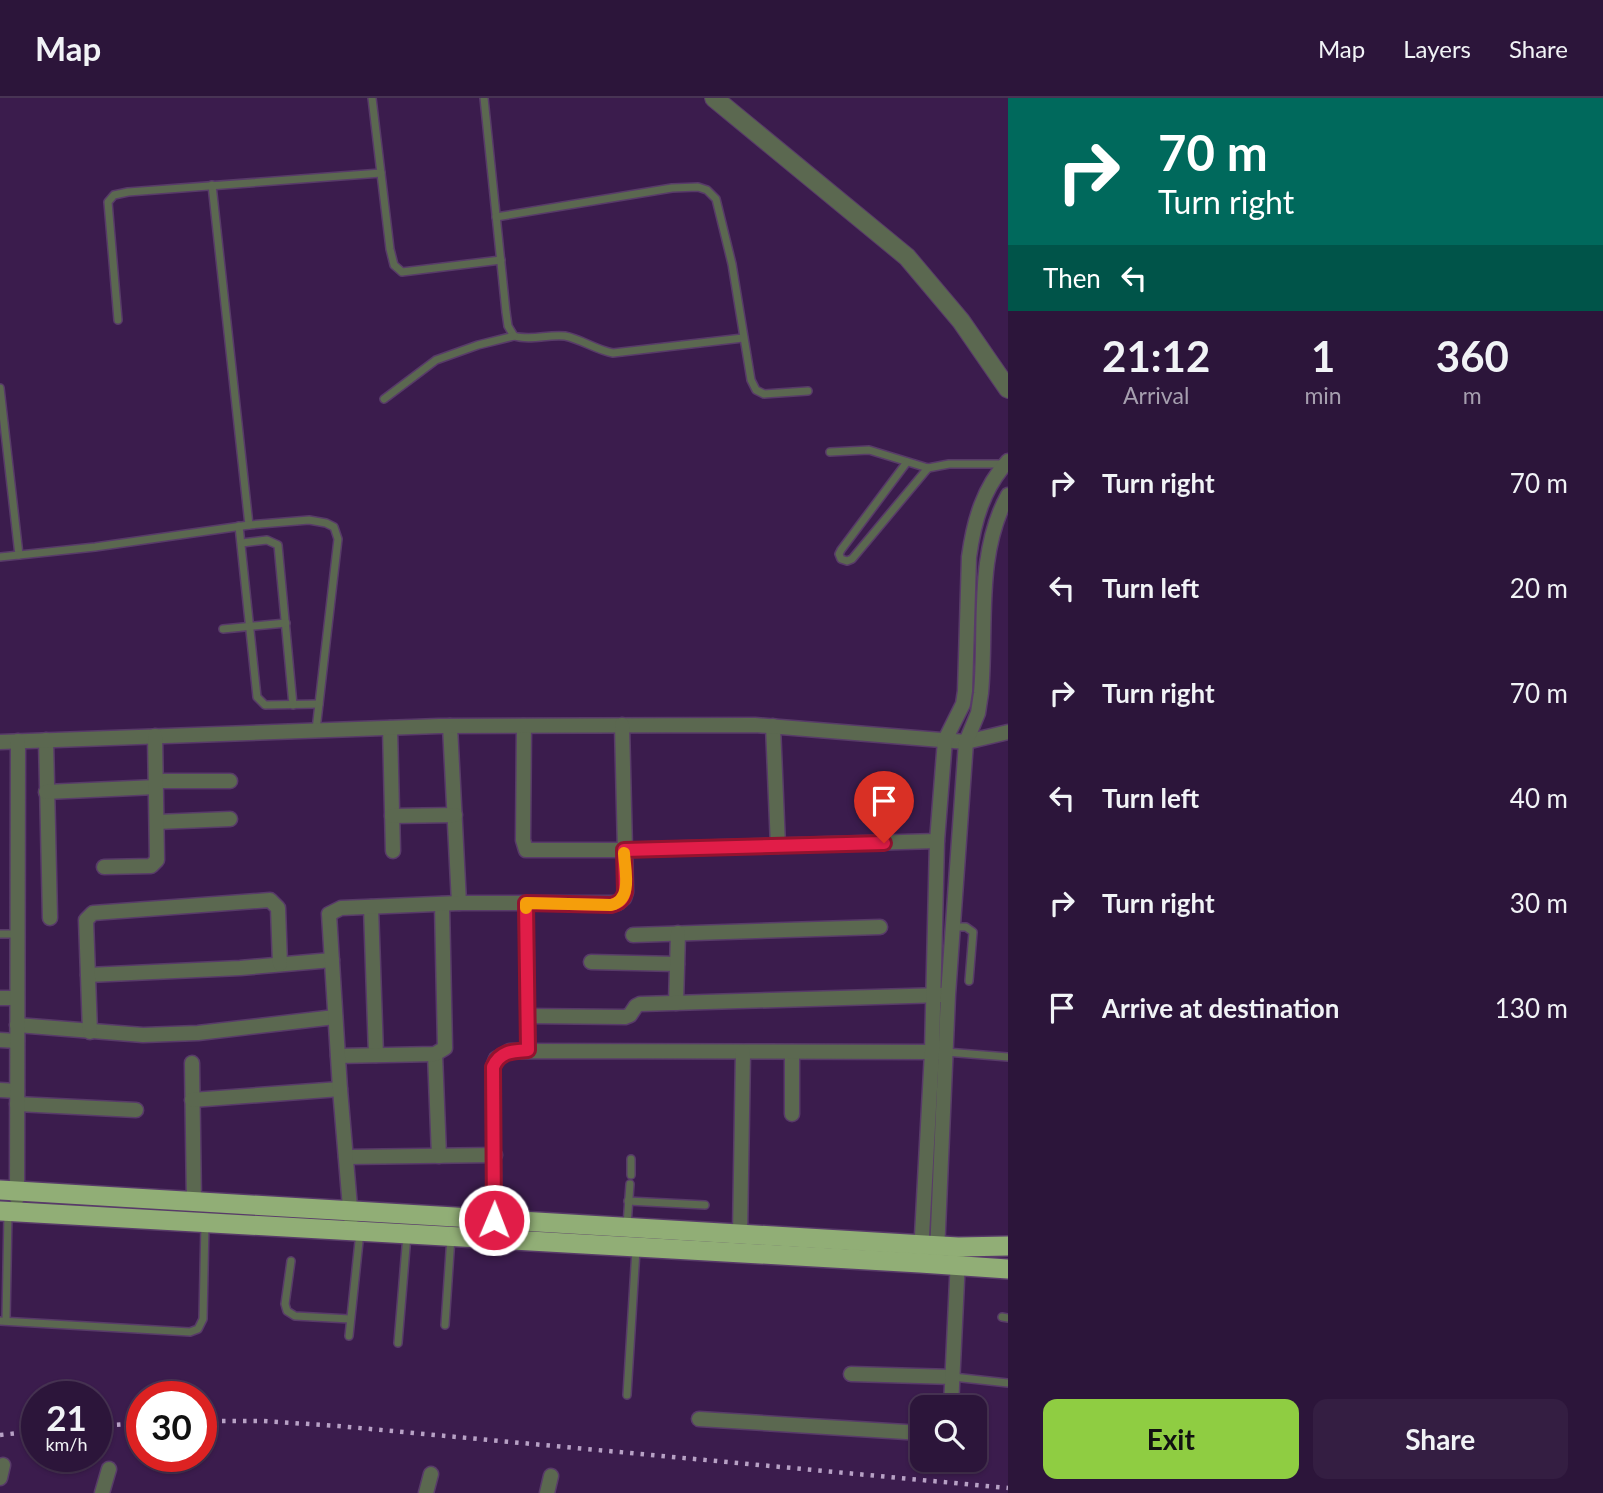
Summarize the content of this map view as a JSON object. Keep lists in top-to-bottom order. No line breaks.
{"page":{"header":"Map","nav":["Map","Layers","Share"],"turn":["70 m","Turn right"],"then":"Then","eta":["21:12","Arrival","1","min","360","m"],"list":[{"name":"Turn right","value":"70 m"},{"name":"Turn left","value":"20 m"},{"name":"Turn right","value":"70 m"},{"name":"Turn left","value":"40 m"},{"name":"Turn right","value":"30 m"},{"name":"Arrive at destination","value":"130 m"}],"speed":"21 km/h","limit":"30","buttons":["Exit","Share"]}}
